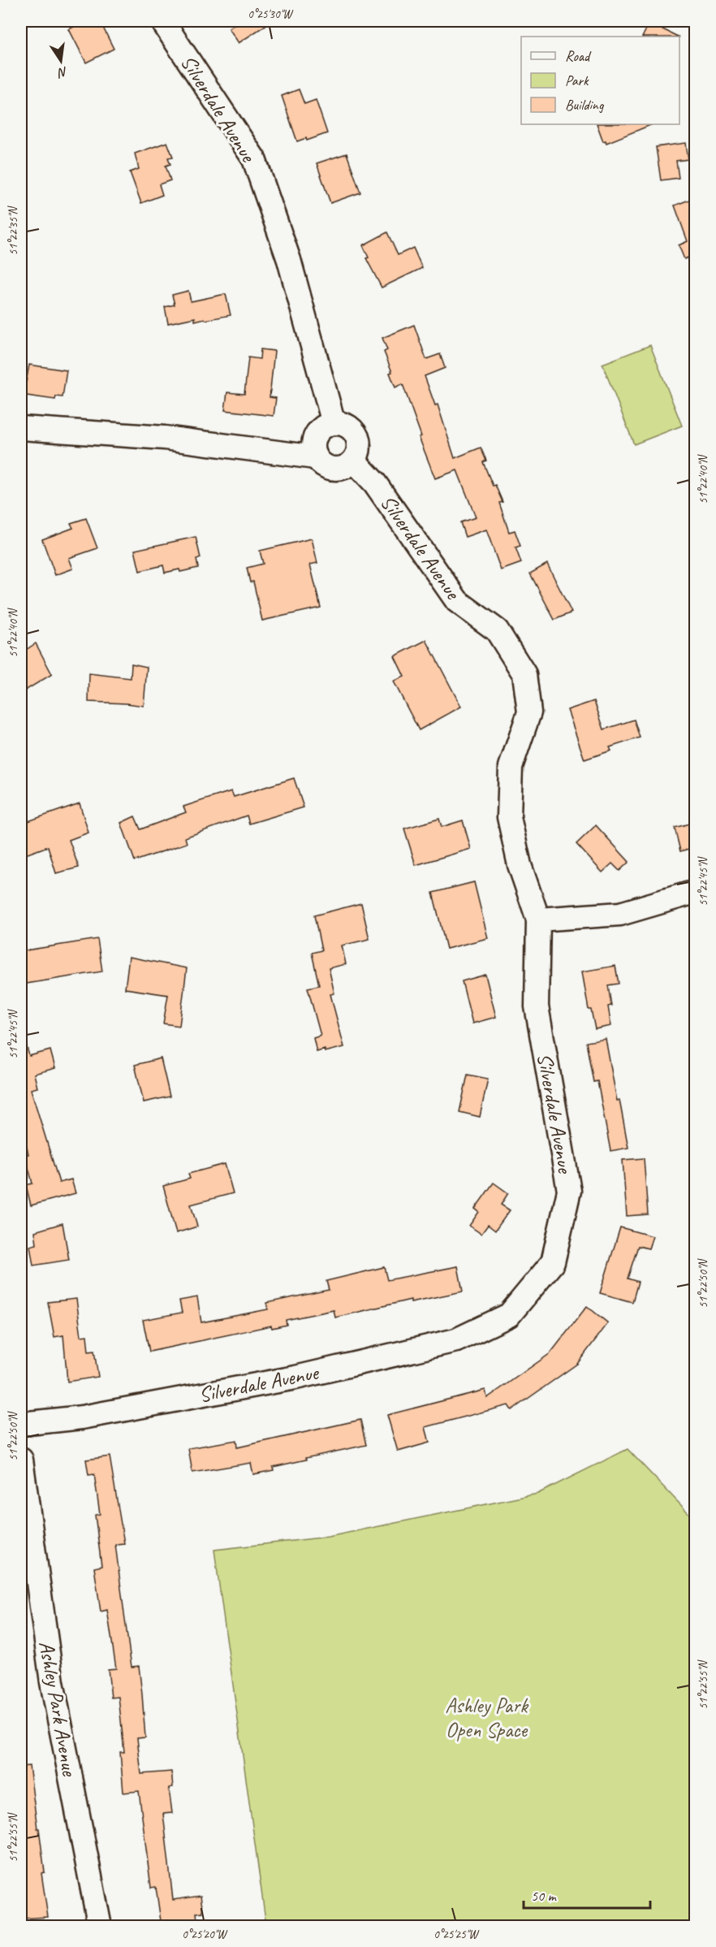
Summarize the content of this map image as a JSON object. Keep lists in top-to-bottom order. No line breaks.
{"streets":{"street":["Silverdale Avenue","Ashley Park Avenue"]},"parks":["Ashley Park Open Space"],"legend":["Road","Park","Building"],"scale_bar":"50 m","north":"bottom","coordinates":["0°25'30\"W","51°22'35\"N","51°22'40\"N","51°22'45\"N","51°22'50\"N","51°22'55\"N","0°25'20\"W","0°25'25\"W"]}
